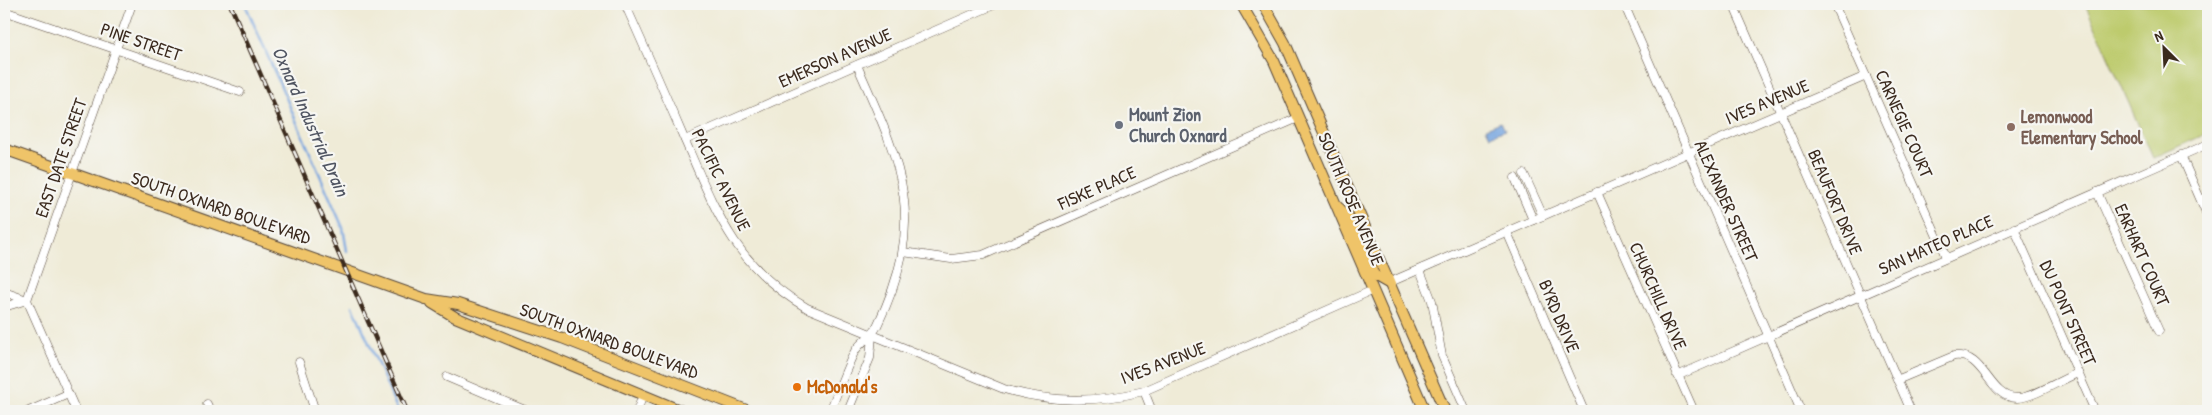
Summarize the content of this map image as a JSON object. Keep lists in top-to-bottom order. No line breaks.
{"streets":{"main road":["SOUTH ROSE AVENUE","SOUTH OXNARD BOULEVARD"],"street":["PINE STREET","EMERSON AVENUE","IVES AVENUE","CARNEGIE COURT","EAST DATE STREET","PACIFIC AVENUE","FISKE PLACE","ALEXANDER STREET","BEAUFORT DRIVE","SAN MATEO PLACE","EARHART COURT","CHURCHILL DRIVE","DU PONT STREET","BYRD DRIVE"]},"crossings":[["PINE STREET","EAST DATE STREET"],["EMERSON AVENUE","PACIFIC AVENUE"],["IVES AVENUE","CARNEGIE COURT"],["IVES AVENUE","PACIFIC AVENUE"],["IVES AVENUE","SOUTH ROSE AVENUE"],["IVES AVENUE","ALEXANDER STREET"],["IVES AVENUE","BEAUFORT DRIVE"],["IVES AVENUE","CHURCHILL DRIVE"],["IVES AVENUE","BYRD DRIVE"],["CARNEGIE COURT","SAN MATEO PLACE"],["EAST DATE STREET","SOUTH OXNARD BOULEVARD"],["FISKE PLACE","SOUTH ROSE AVENUE"],["ALEXANDER STREET","SAN MATEO PLACE"],["BEAUFORT DRIVE","SAN MATEO PLACE"],["SAN MATEO PLACE","EARHART COURT"],["SAN MATEO PLACE","CHURCHILL DRIVE"],["SAN MATEO PLACE","DU PONT STREET"]],"water":["Oxnard Industrial Drain"],"places":["Mount Zion Church Oxnard","Lemonwood Elementary School","McDonald's"],"north":"top left"}
